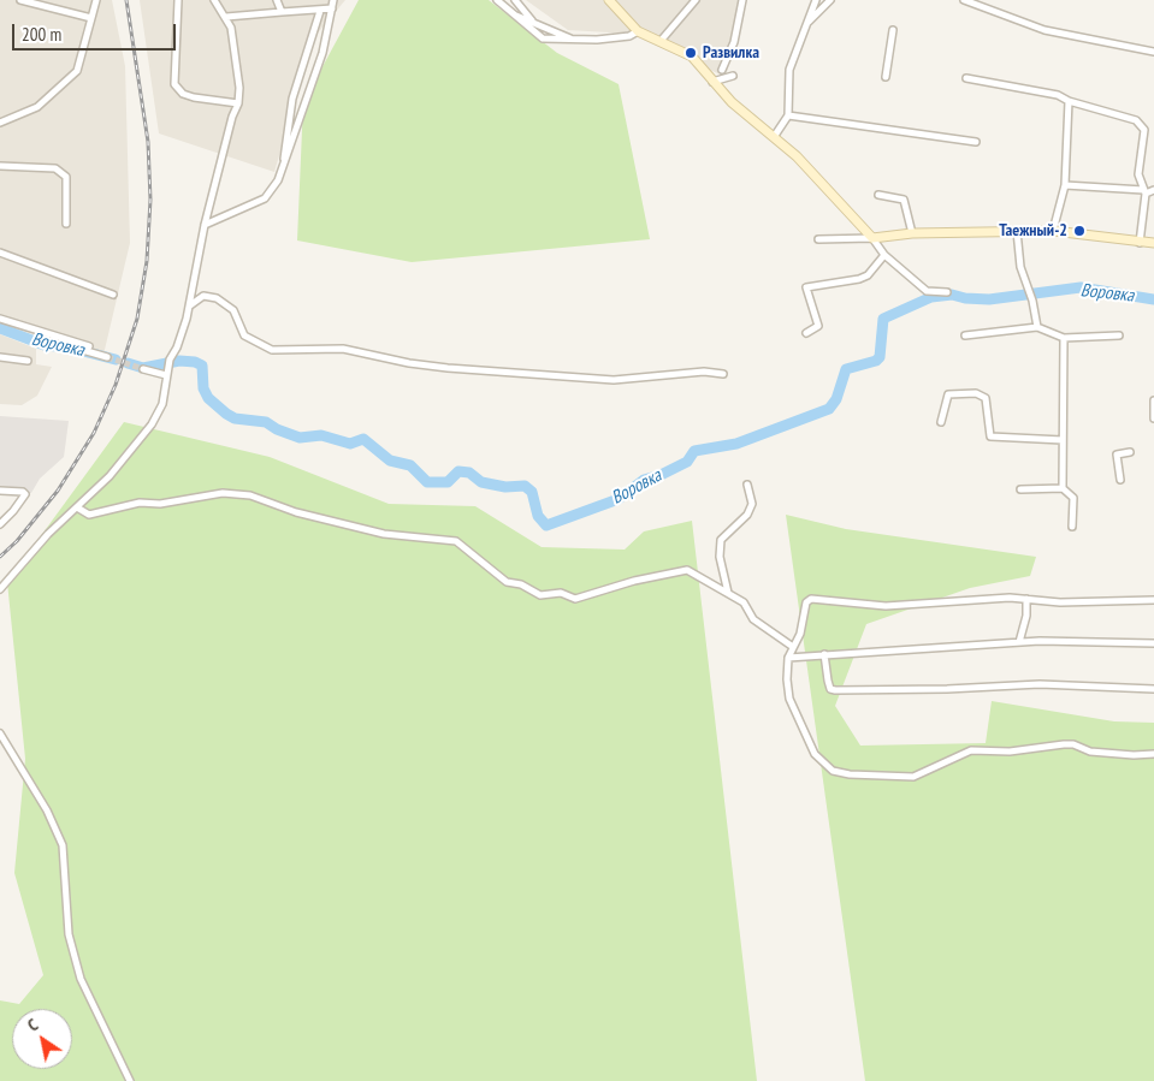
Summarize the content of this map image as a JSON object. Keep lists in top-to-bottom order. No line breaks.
{"water":["Воровка"],"places":["Развилка","Таежный-2"],"scale_bar":"200 m","north":"top left"}
